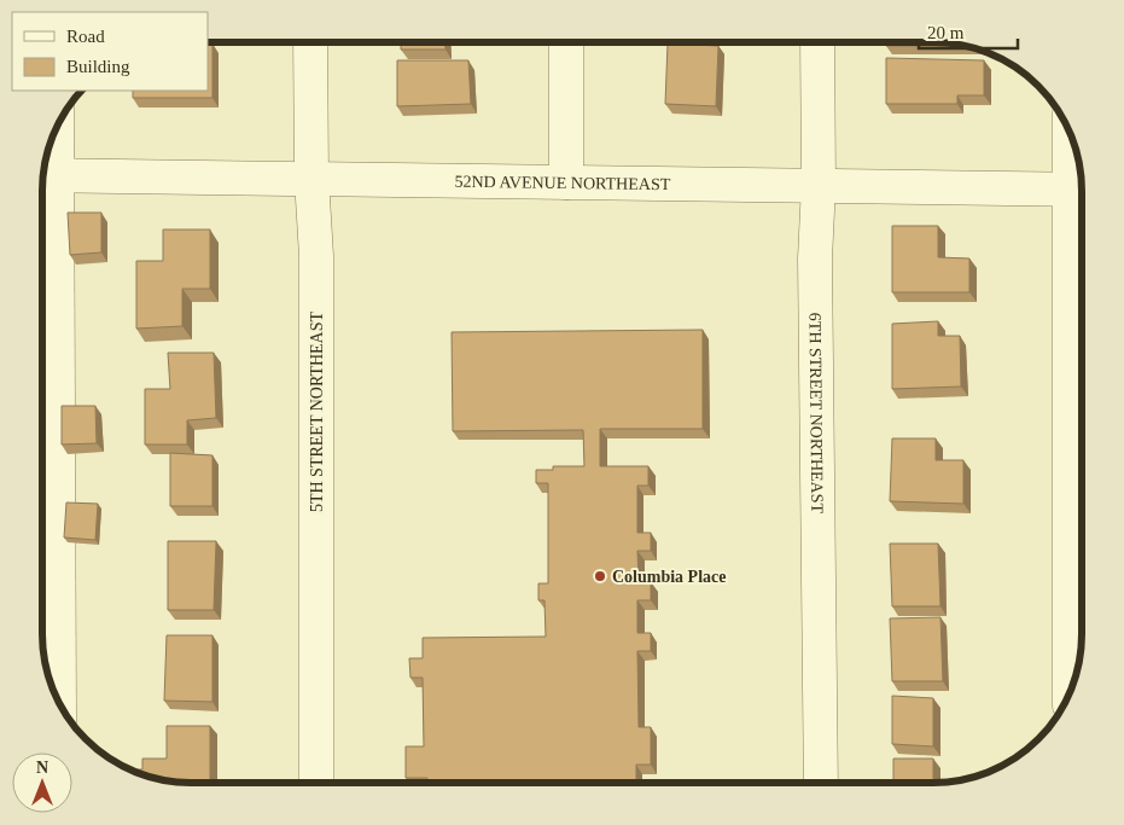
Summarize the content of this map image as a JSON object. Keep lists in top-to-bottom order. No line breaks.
{"streets":{"street":["52ND AVENUE NORTHEAST","5TH STREET NORTHEAST","6TH STREET NORTHEAST"]},"crossings":[["52ND AVENUE NORTHEAST","5TH STREET NORTHEAST"],["52ND AVENUE NORTHEAST","6TH STREET NORTHEAST"]],"places":["Columbia Place"],"legend":["Road","Building"],"scale_bar":"20 m","north":"top"}
